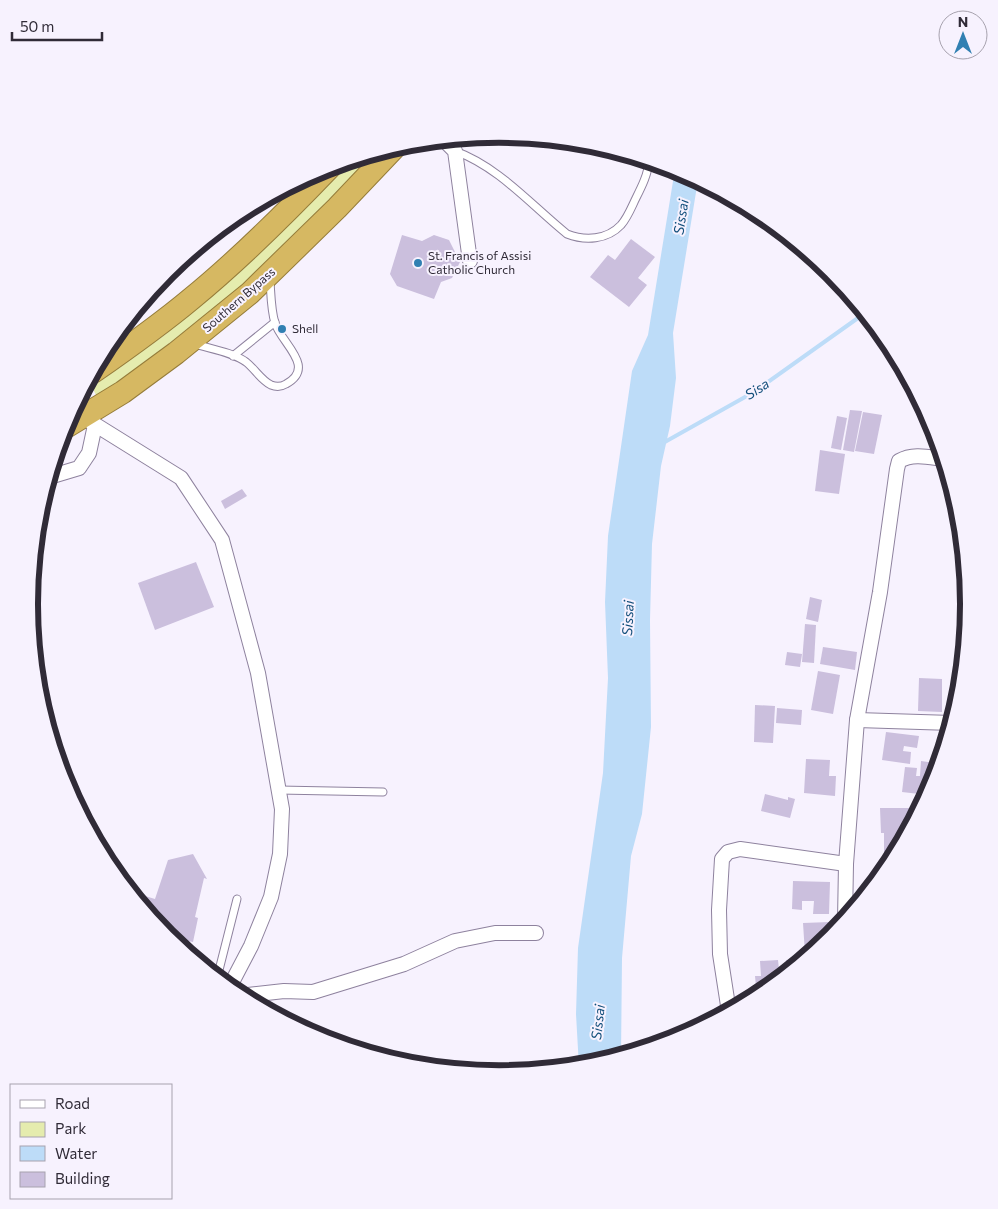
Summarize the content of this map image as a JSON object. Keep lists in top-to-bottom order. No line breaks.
{"streets":{"highway":["Southern Bypass"]},"water":["Sissai","Sisa"],"places":["St. Francis of Assisi Catholic Church","Shell"],"legend":["Road","Park","Water","Building"],"scale_bar":"50 m","north":"top"}
